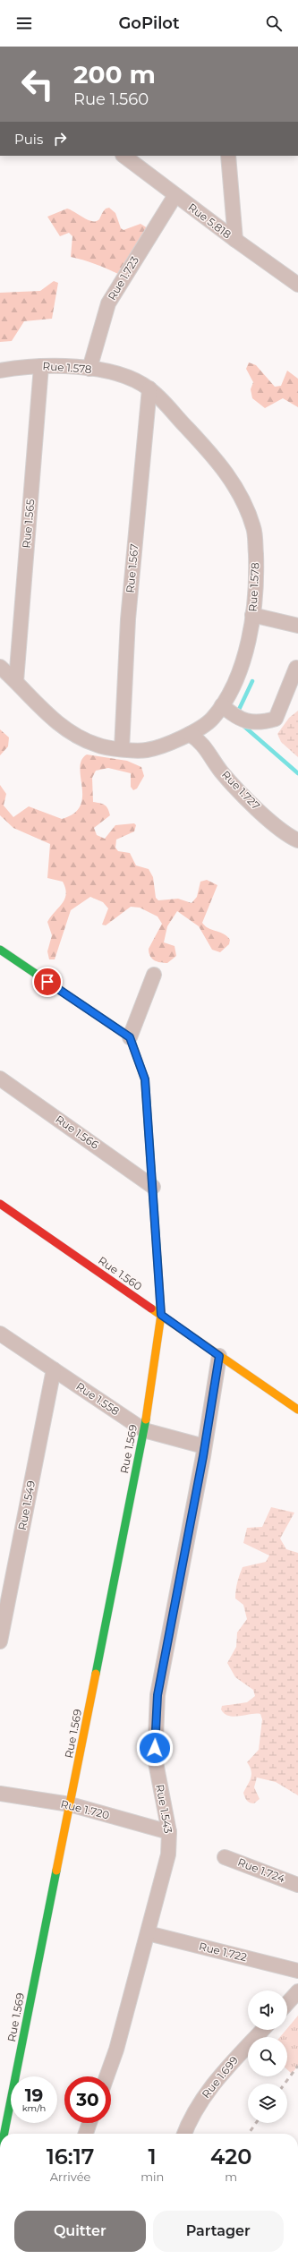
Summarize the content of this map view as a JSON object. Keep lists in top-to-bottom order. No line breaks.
{"streets":{"street":["Rue 5.818","Rue 1.723","Rue 1.578","Rue 1.565","Rue 1.567","Rue 1.727","Rue 1.566","Rue 1.560","Rue 1.558","Rue 1.569","Rue 1.549","Rue 1.543","Rue 1.720","Rue 1.724","Rue 1.722","Rue 1.699"]},"crossings":[["Rue 5.818","Rue 1.723"],["Rue 1.723","Rue 1.578"],["Rue 1.578","Rue 1.565"],["Rue 1.578","Rue 1.567"],["Rue 1.578","Rue 1.727"],["Rue 1.566","Rue 1.569"],["Rue 1.560","Rue 1.569"],["Rue 1.560","Rue 1.543"],["Rue 1.558","Rue 1.569"],["Rue 1.558","Rue 1.549"],["Rue 1.558","Rue 1.543"],["Rue 1.569","Rue 1.720"],["Rue 1.543","Rue 1.720"],["Rue 1.543","Rue 1.722"]],"page":{"header":"GoPilot","turn":["200 m","Rue 1.560"],"then":"Puis","speed":"19 km/h","limit":"30","eta":["16:17","Arrivée","1","min","420","m"],"buttons":["Quitter","Partager"]}}
